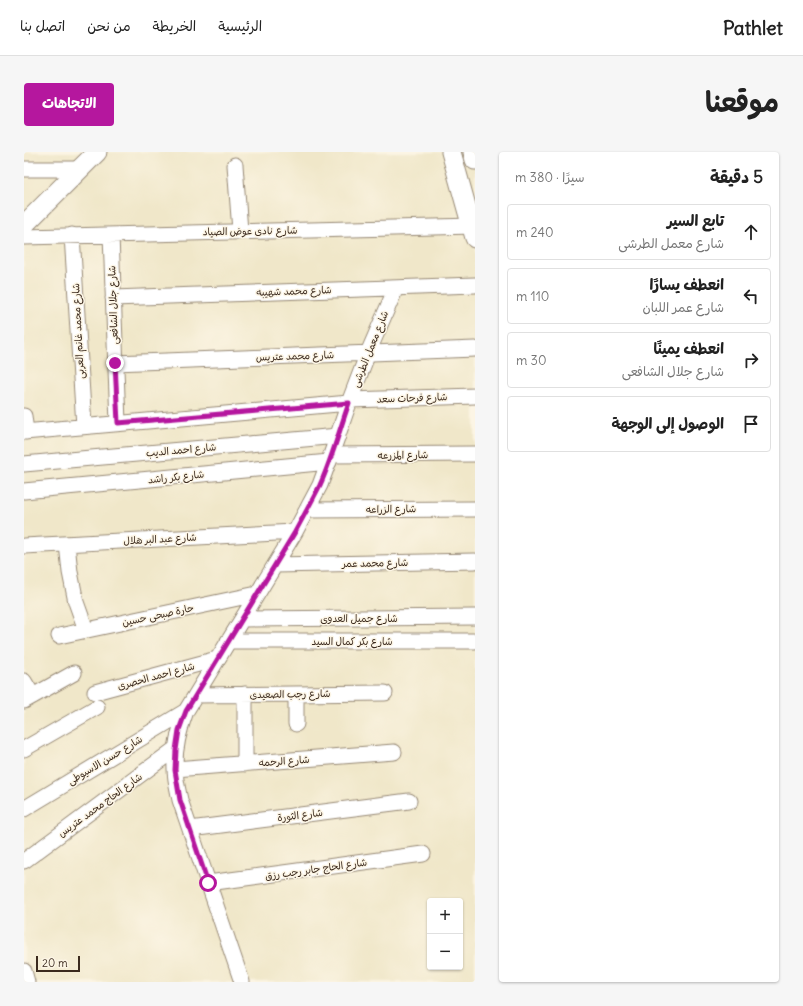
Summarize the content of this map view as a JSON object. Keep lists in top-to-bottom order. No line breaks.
{"streets":{"street":["شارع نادى عوض الصياد","شارع محمد شهيبه","شارع جلال الشافعى","شارع محمد غانم العربى","شارع معمل الطرشى","شارع محمد عتريس","شارع فرحات سعد","شارع احمد الديب","شارع المزرعه","شارع بكر راشد","شارع الزراعه","شارع عبد البر هلال","شارع محمد عمر","حارة صبحى حسين","شارع جميل العدوى","شارع بكر كمال السيد","شارع احمد الحصرى","شارع رجب الصعيدى","شارع حسن الاسيوطى","شارع الرحمه","شارع الحاج محمد عتريس","شارع الثورة","شارع الحاج جابر رجب رزق"]},"crossings":[["شارع نادى عوض الصياد","شارع جلال الشافعى"],["شارع نادى عوض الصياد","شارع محمد غانم العربى"],["شارع محمد شهيبه","شارع جلال الشافعى"],["شارع محمد شهيبه","شارع معمل الطرشى"],["شارع جلال الشافعى","شارع محمد عتريس"],["شارع جلال الشافعى","شارع فرحات سعد"],["شارع محمد غانم العربى","شارع فرحات سعد"],["شارع معمل الطرشى","شارع محمد عتريس"],["شارع معمل الطرشى","شارع فرحات سعد"],["شارع معمل الطرشى","شارع احمد الديب"],["شارع معمل الطرشى","شارع المزرعه"],["شارع معمل الطرشى","شارع بكر راشد"],["شارع معمل الطرشى","شارع الزراعه"],["شارع معمل الطرشى","شارع عبد البر هلال"],["شارع معمل الطرشى","شارع محمد عمر"],["شارع معمل الطرشى","حارة صبحى حسين"],["شارع معمل الطرشى","شارع جميل العدوى"],["شارع معمل الطرشى","شارع بكر كمال السيد"],["شارع معمل الطرشى","شارع احمد الحصرى"],["شارع معمل الطرشى","شارع رجب الصعيدى"],["شارع معمل الطرشى","شارع حسن الاسيوطى"],["شارع معمل الطرشى","شارع الرحمه"],["شارع معمل الطرشى","شارع الحاج محمد عتريس"],["شارع معمل الطرشى","شارع الثورة"],["شارع معمل الطرشى","شارع الحاج جابر رجب رزق"],["شارع المزرعه","شارع بكر راشد"]],"scale_bar":"20 m","page":{"header":"Pathlet","nav":["الرئيسية","الخريطة","من نحن","اتصل بنا"],"title":"موقعنا","buttons":"الاتجاهات","heading":["5 دقيقة","سيرًا · 380 m"],"list":[["تابع السير","شارع معمل الطرشى","240 m"],["انعطف يسارًا","شارع عمر اللبان","110 m"],["انعطف يمينًا","شارع جلال الشافعى","30 m"],"الوصول إلى الوجهة"],"map_buttons":["+","−"],"scale":"20 m"}}
